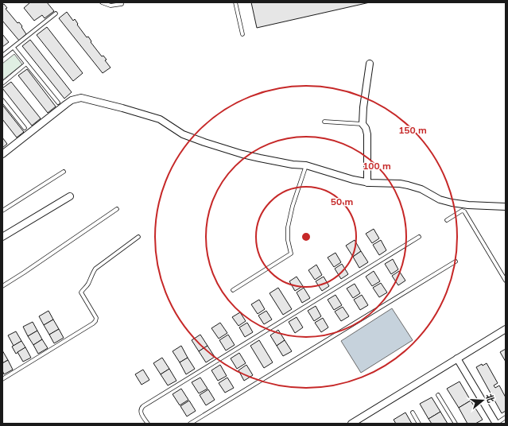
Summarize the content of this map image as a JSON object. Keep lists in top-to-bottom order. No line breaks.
{"north":"right","rings":["150 m","100 m","50 m"]}
